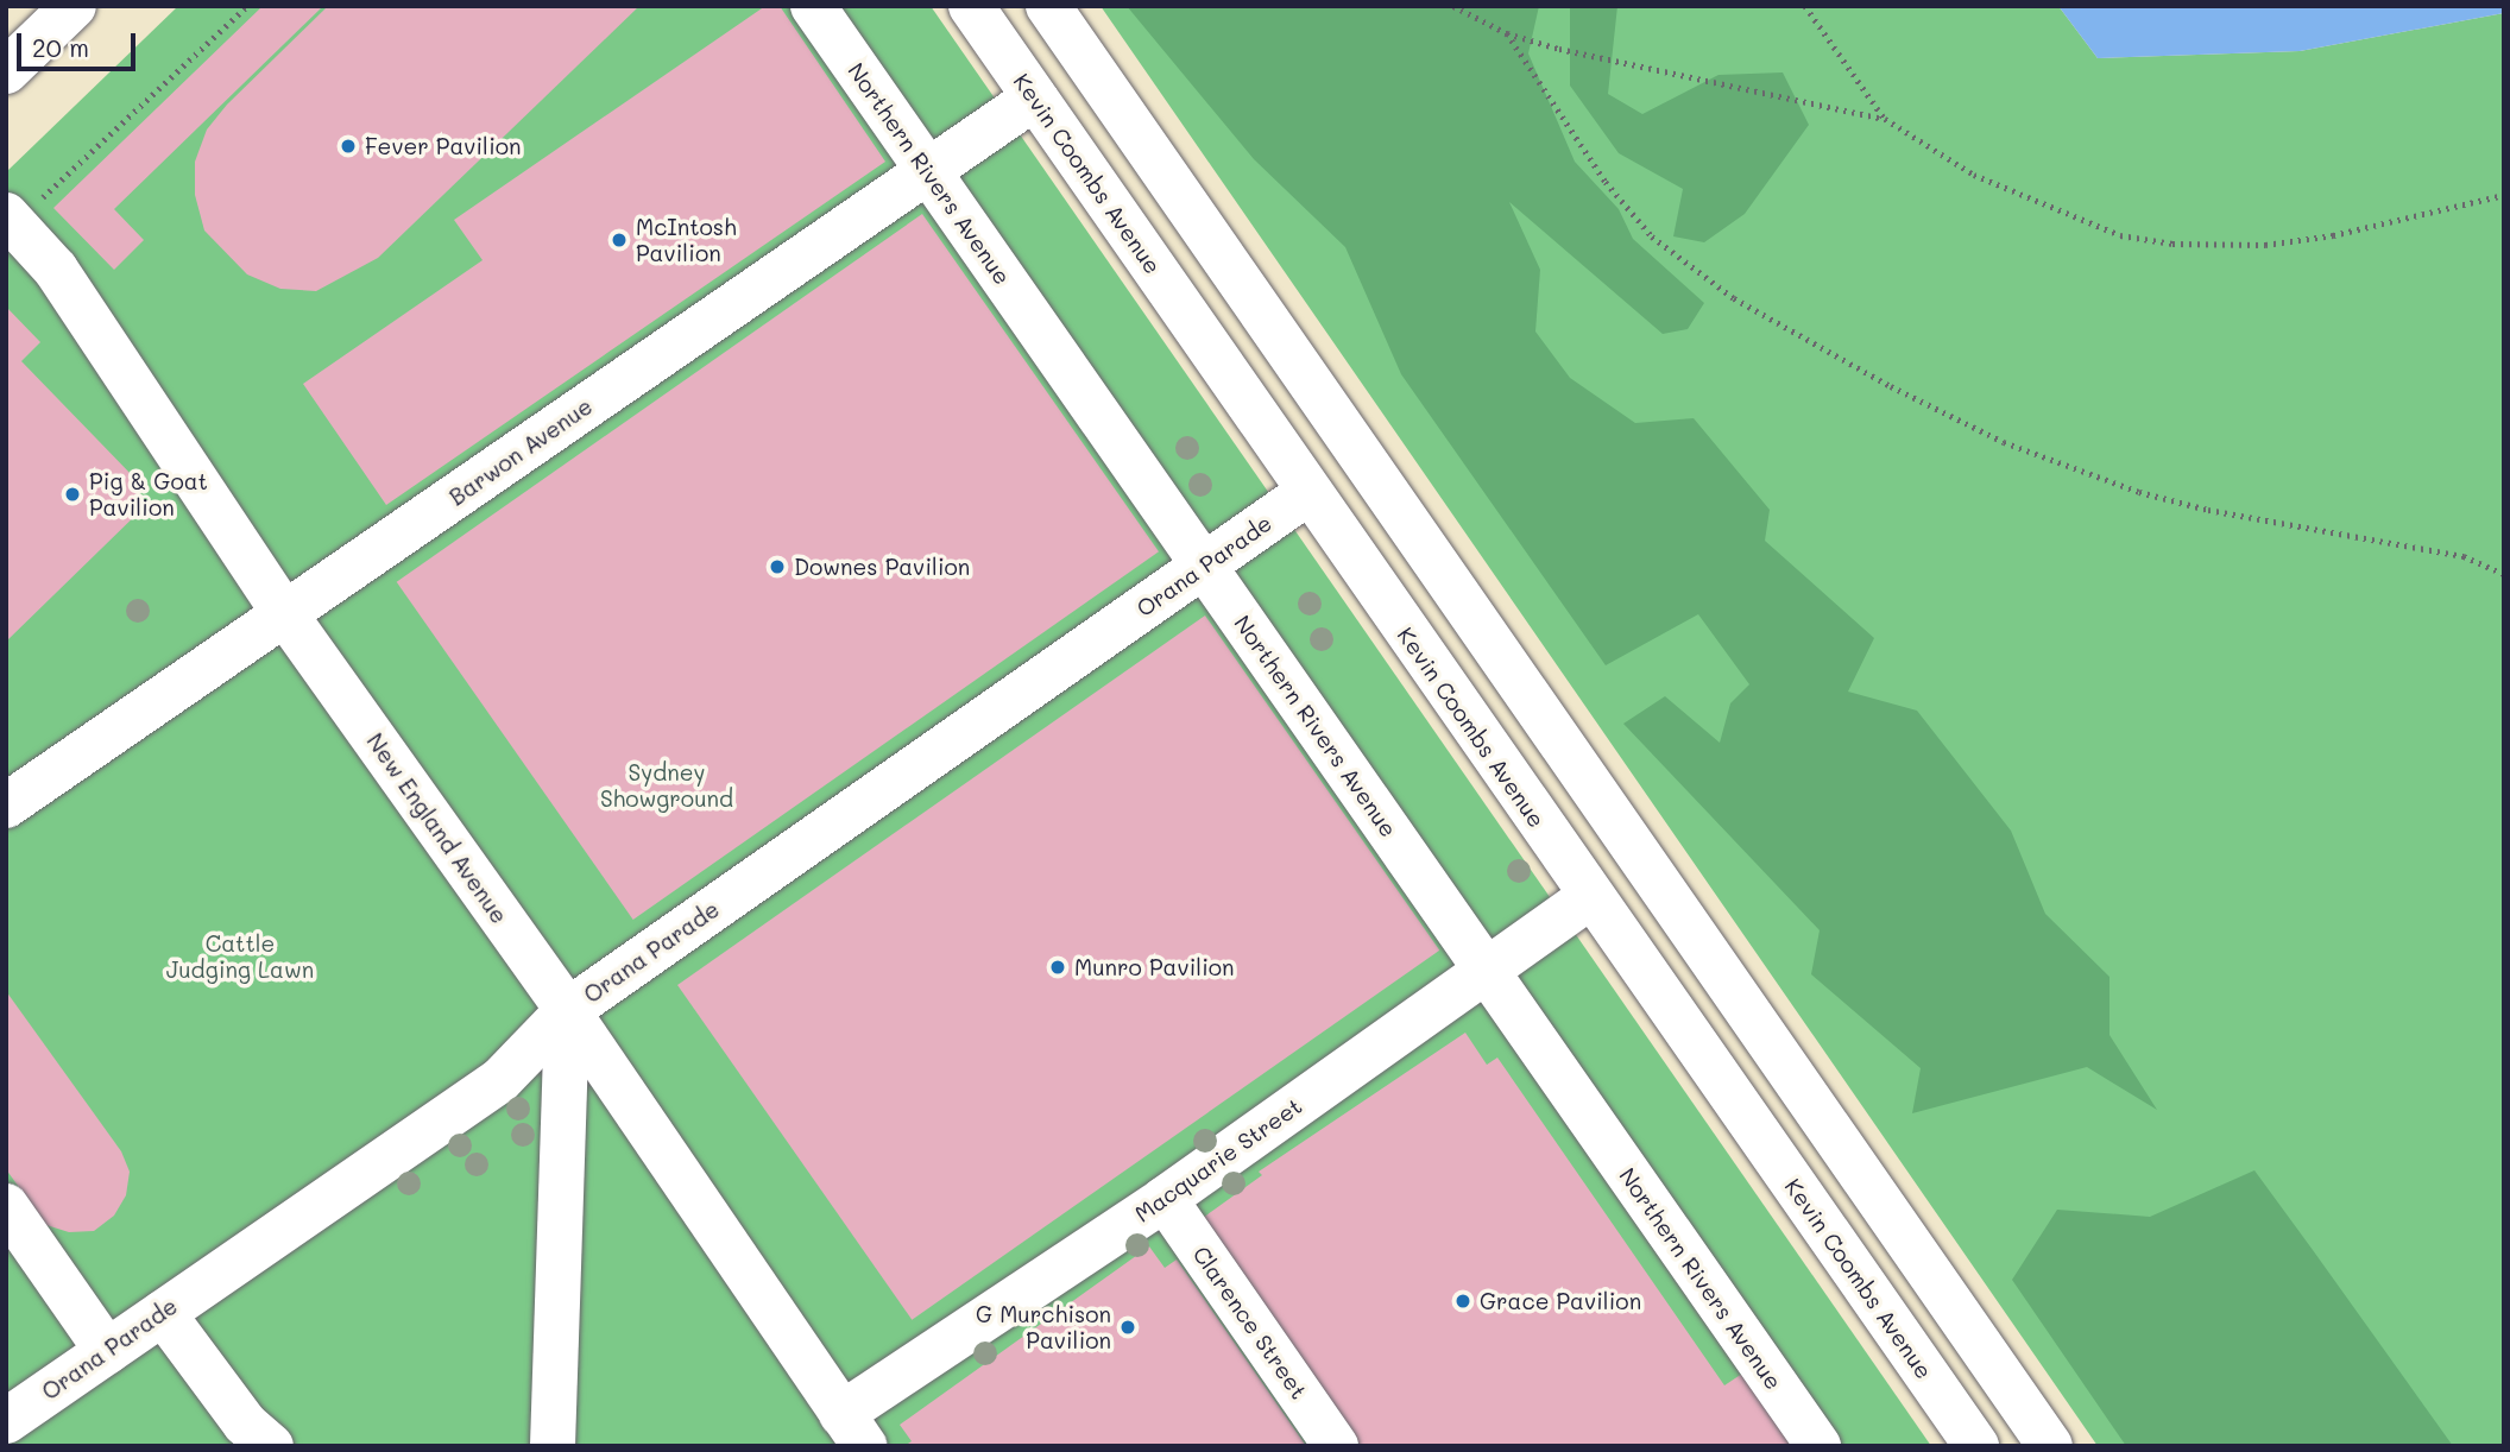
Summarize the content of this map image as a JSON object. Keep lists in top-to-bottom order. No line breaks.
{"streets":{"street":["Northern Rivers Avenue","Kevin Coombs Avenue","Barwon Avenue","Orana Parade","New England Avenue","Macquarie Street","Clarence Street"]},"crossings":[["Northern Rivers Avenue","Barwon Avenue"],["Northern Rivers Avenue","Orana Parade"],["Northern Rivers Avenue","Macquarie Street"],["Kevin Coombs Avenue","Barwon Avenue"],["Kevin Coombs Avenue","Orana Parade"],["Kevin Coombs Avenue","Macquarie Street"],["Barwon Avenue","New England Avenue"],["Orana Parade","New England Avenue"],["New England Avenue","Macquarie Street"],["Macquarie Street","Clarence Street"]],"parks":["Sydney Showground","Cattle Judging Lawn"],"places":["Fever Pavilion","McIntosh Pavilion","Pig & Goat Pavilion","Downes Pavilion","Munro Pavilion","Grace Pavilion","G Murchison Pavilion"],"scale_bar":"20 m"}
